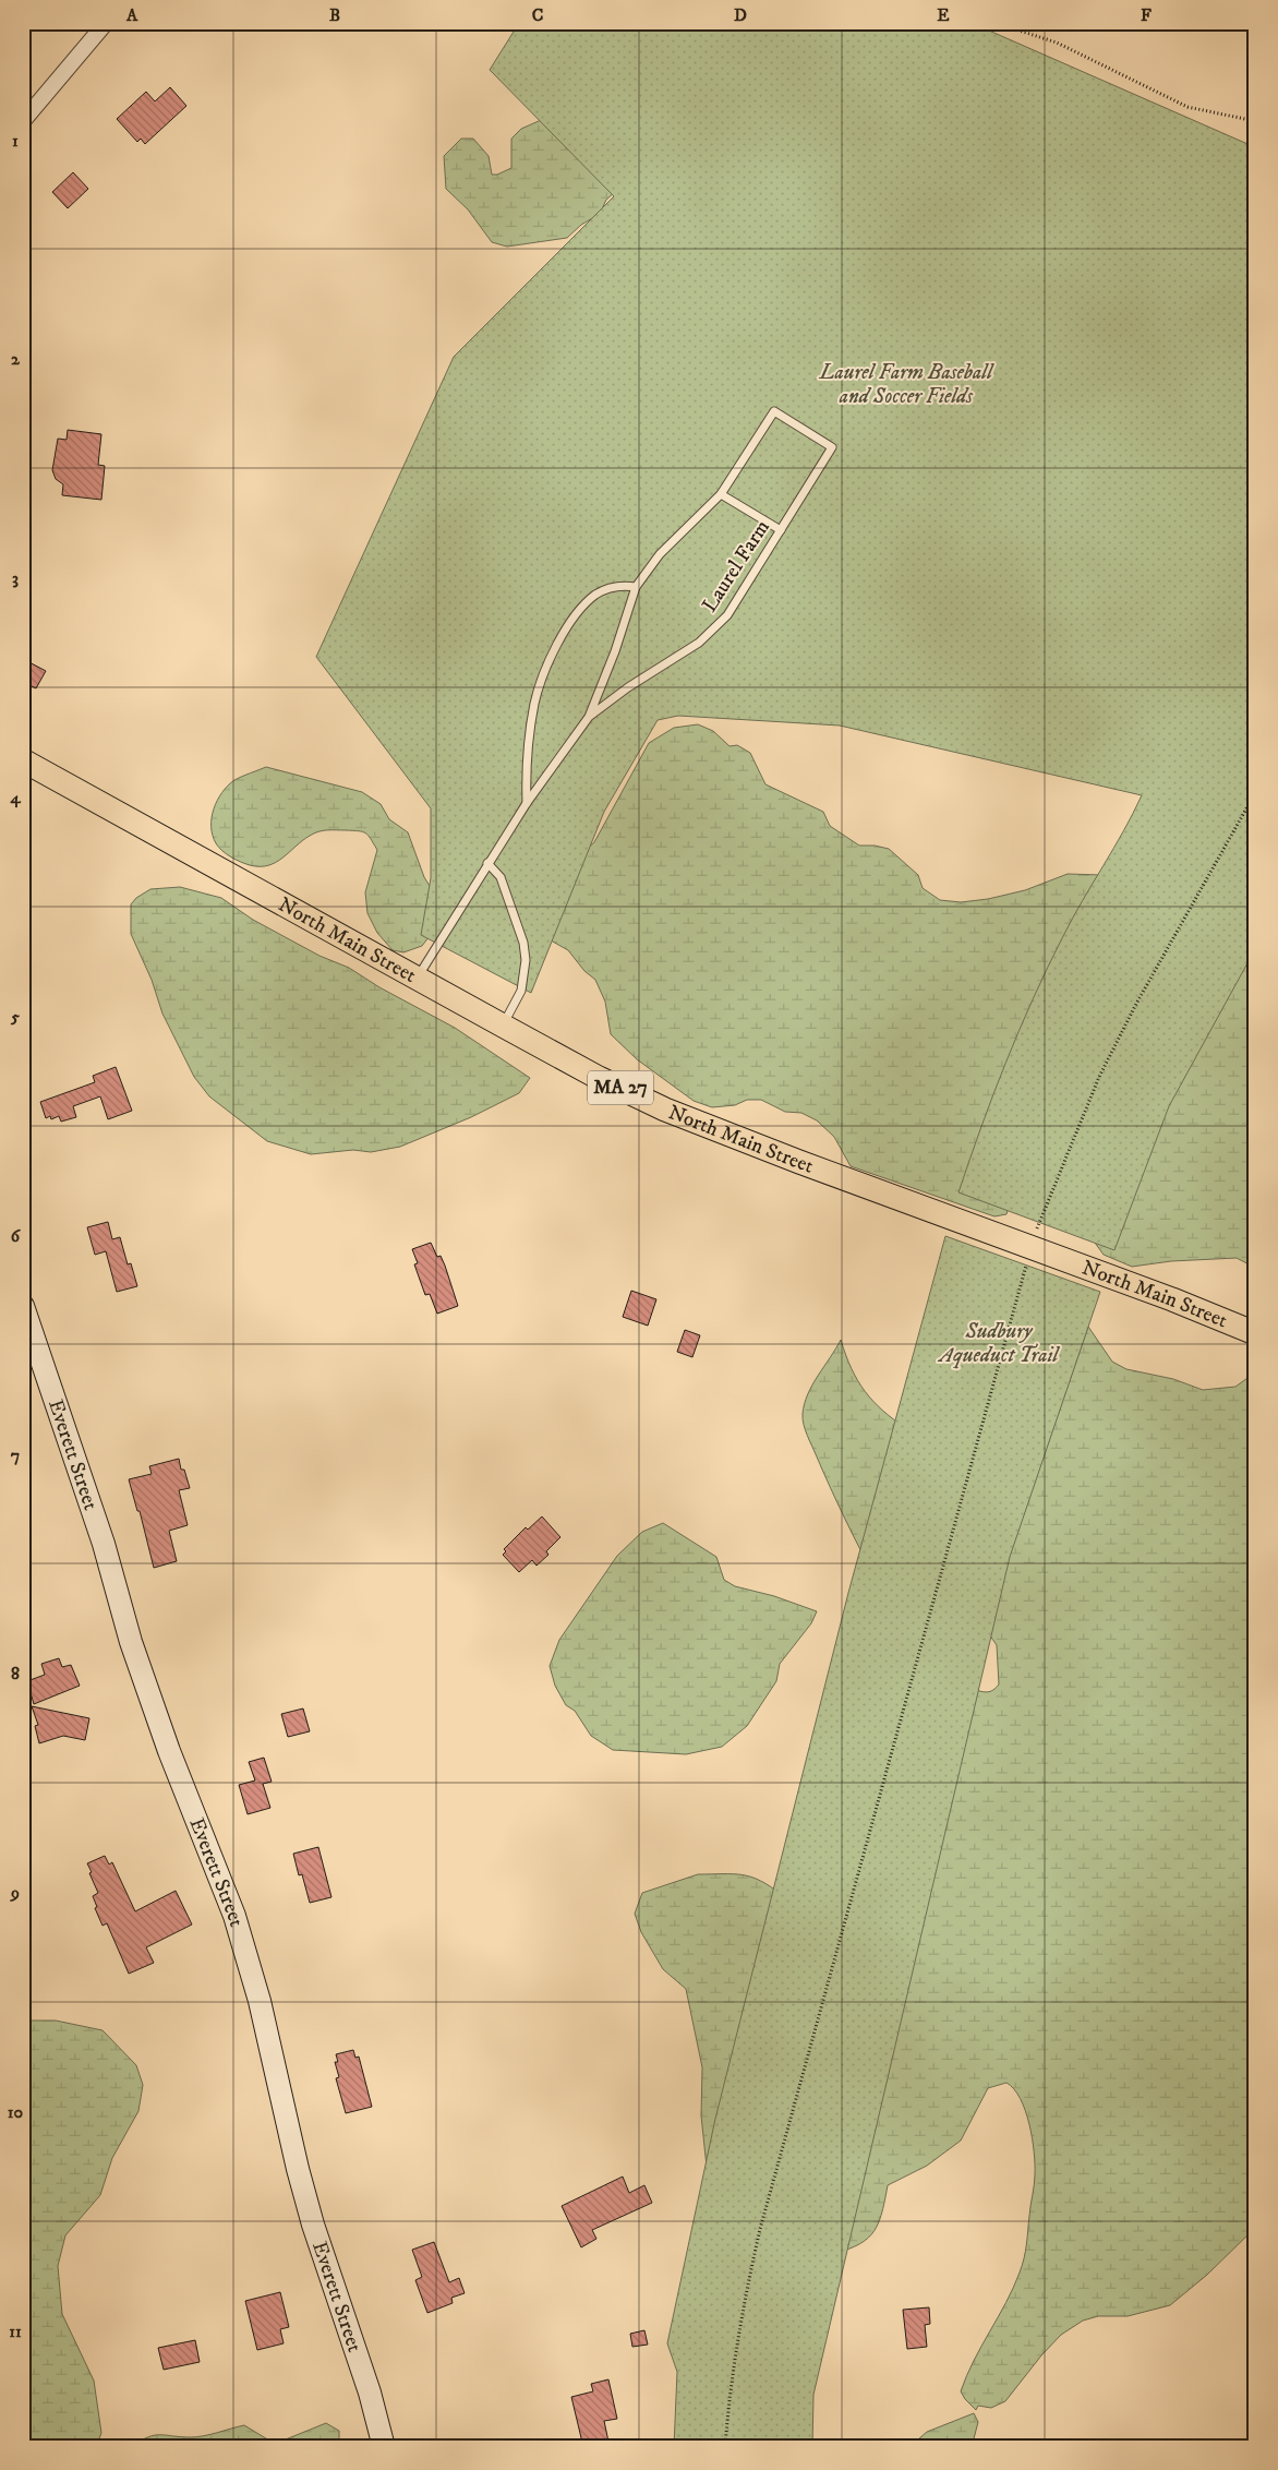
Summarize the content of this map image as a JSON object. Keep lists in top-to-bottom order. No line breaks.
{"streets":{"main road":["North Main Street","MA 27"],"street":["Everett Street"],"lane":["Laurel Farm"]},"crossings":[["Laurel Farm","North Main Street"]],"parks":["Laurel Farm Baseball and Soccer Fields","Sudbury Aqueduct Trail"],"grid":{"columns":["A","B","C","D","E","F"],"rows":["1","2","3","4","5","6","7","8","9","10","11"]}}
